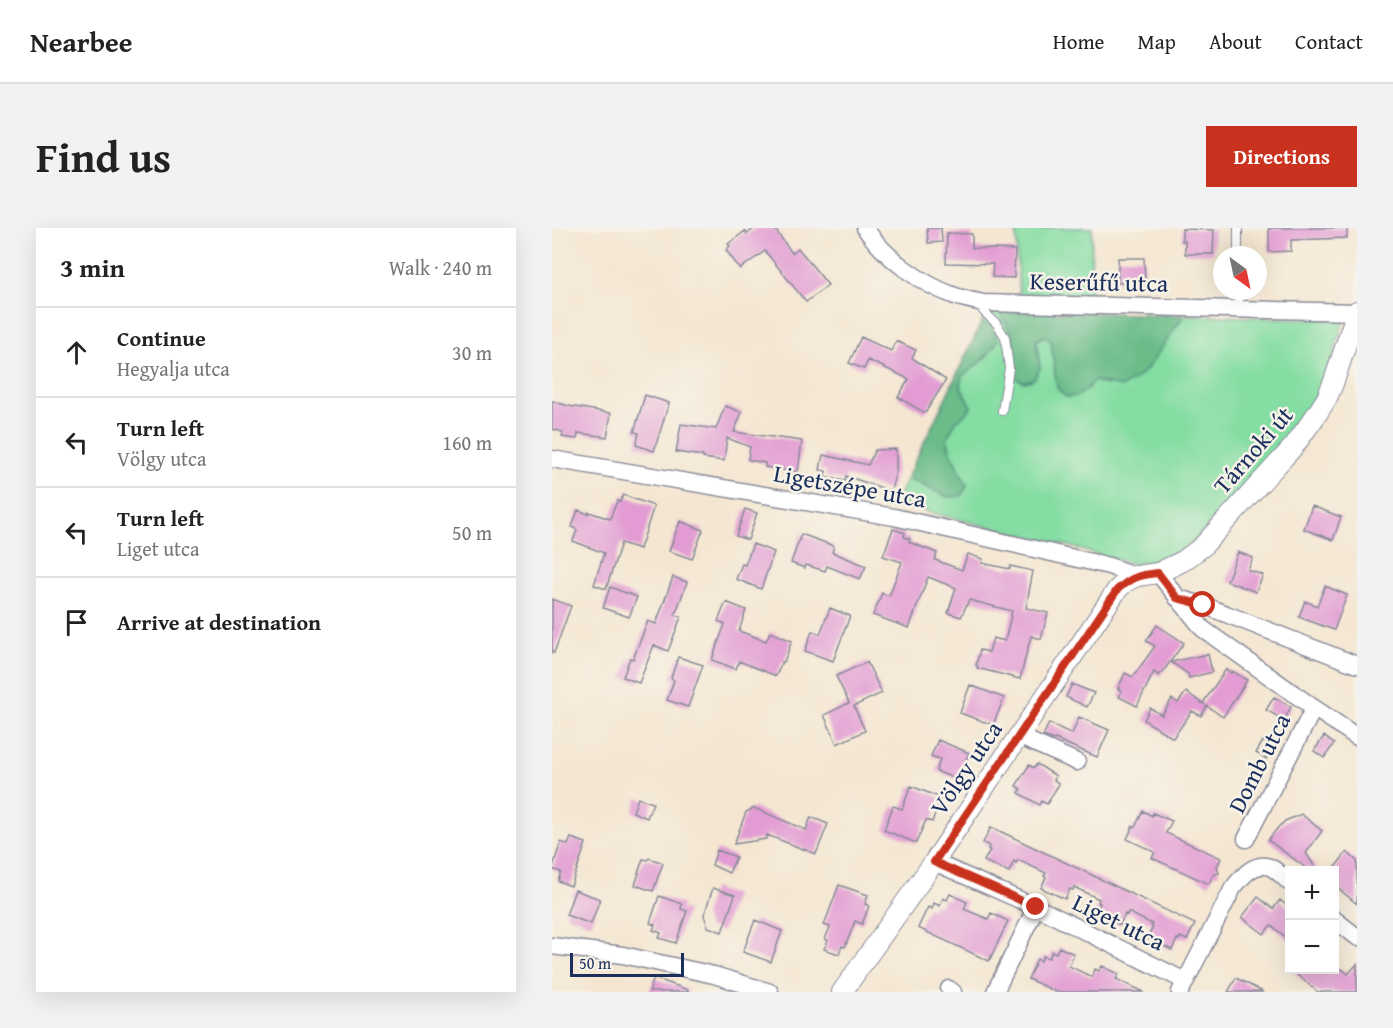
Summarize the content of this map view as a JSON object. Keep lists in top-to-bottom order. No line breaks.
{"streets":{"street":["Keserűfű utca","Tárnoki út","Ligetszépe utca","Domb utca","Völgy utca","Liget utca"]},"crossings":[["Keserűfű utca","Tárnoki út"],["Tárnoki út","Ligetszépe utca"],["Tárnoki út","Völgy utca"],["Ligetszépe utca","Völgy utca"],["Völgy utca","Liget utca"]],"scale_bar":"50 m","north":"bottom right","page":{"header":"Nearbee","nav":["Home","Map","About","Contact"],"title":"Find us","buttons":"Directions","heading":["3 min","Walk · 240 m"],"list":[["Continue","Hegyalja utca","30 m"],["Turn left","Völgy utca","160 m"],["Turn left","Liget utca","50 m"],"Arrive at destination"],"map_buttons":["+","−"],"scale":"50 m"}}
